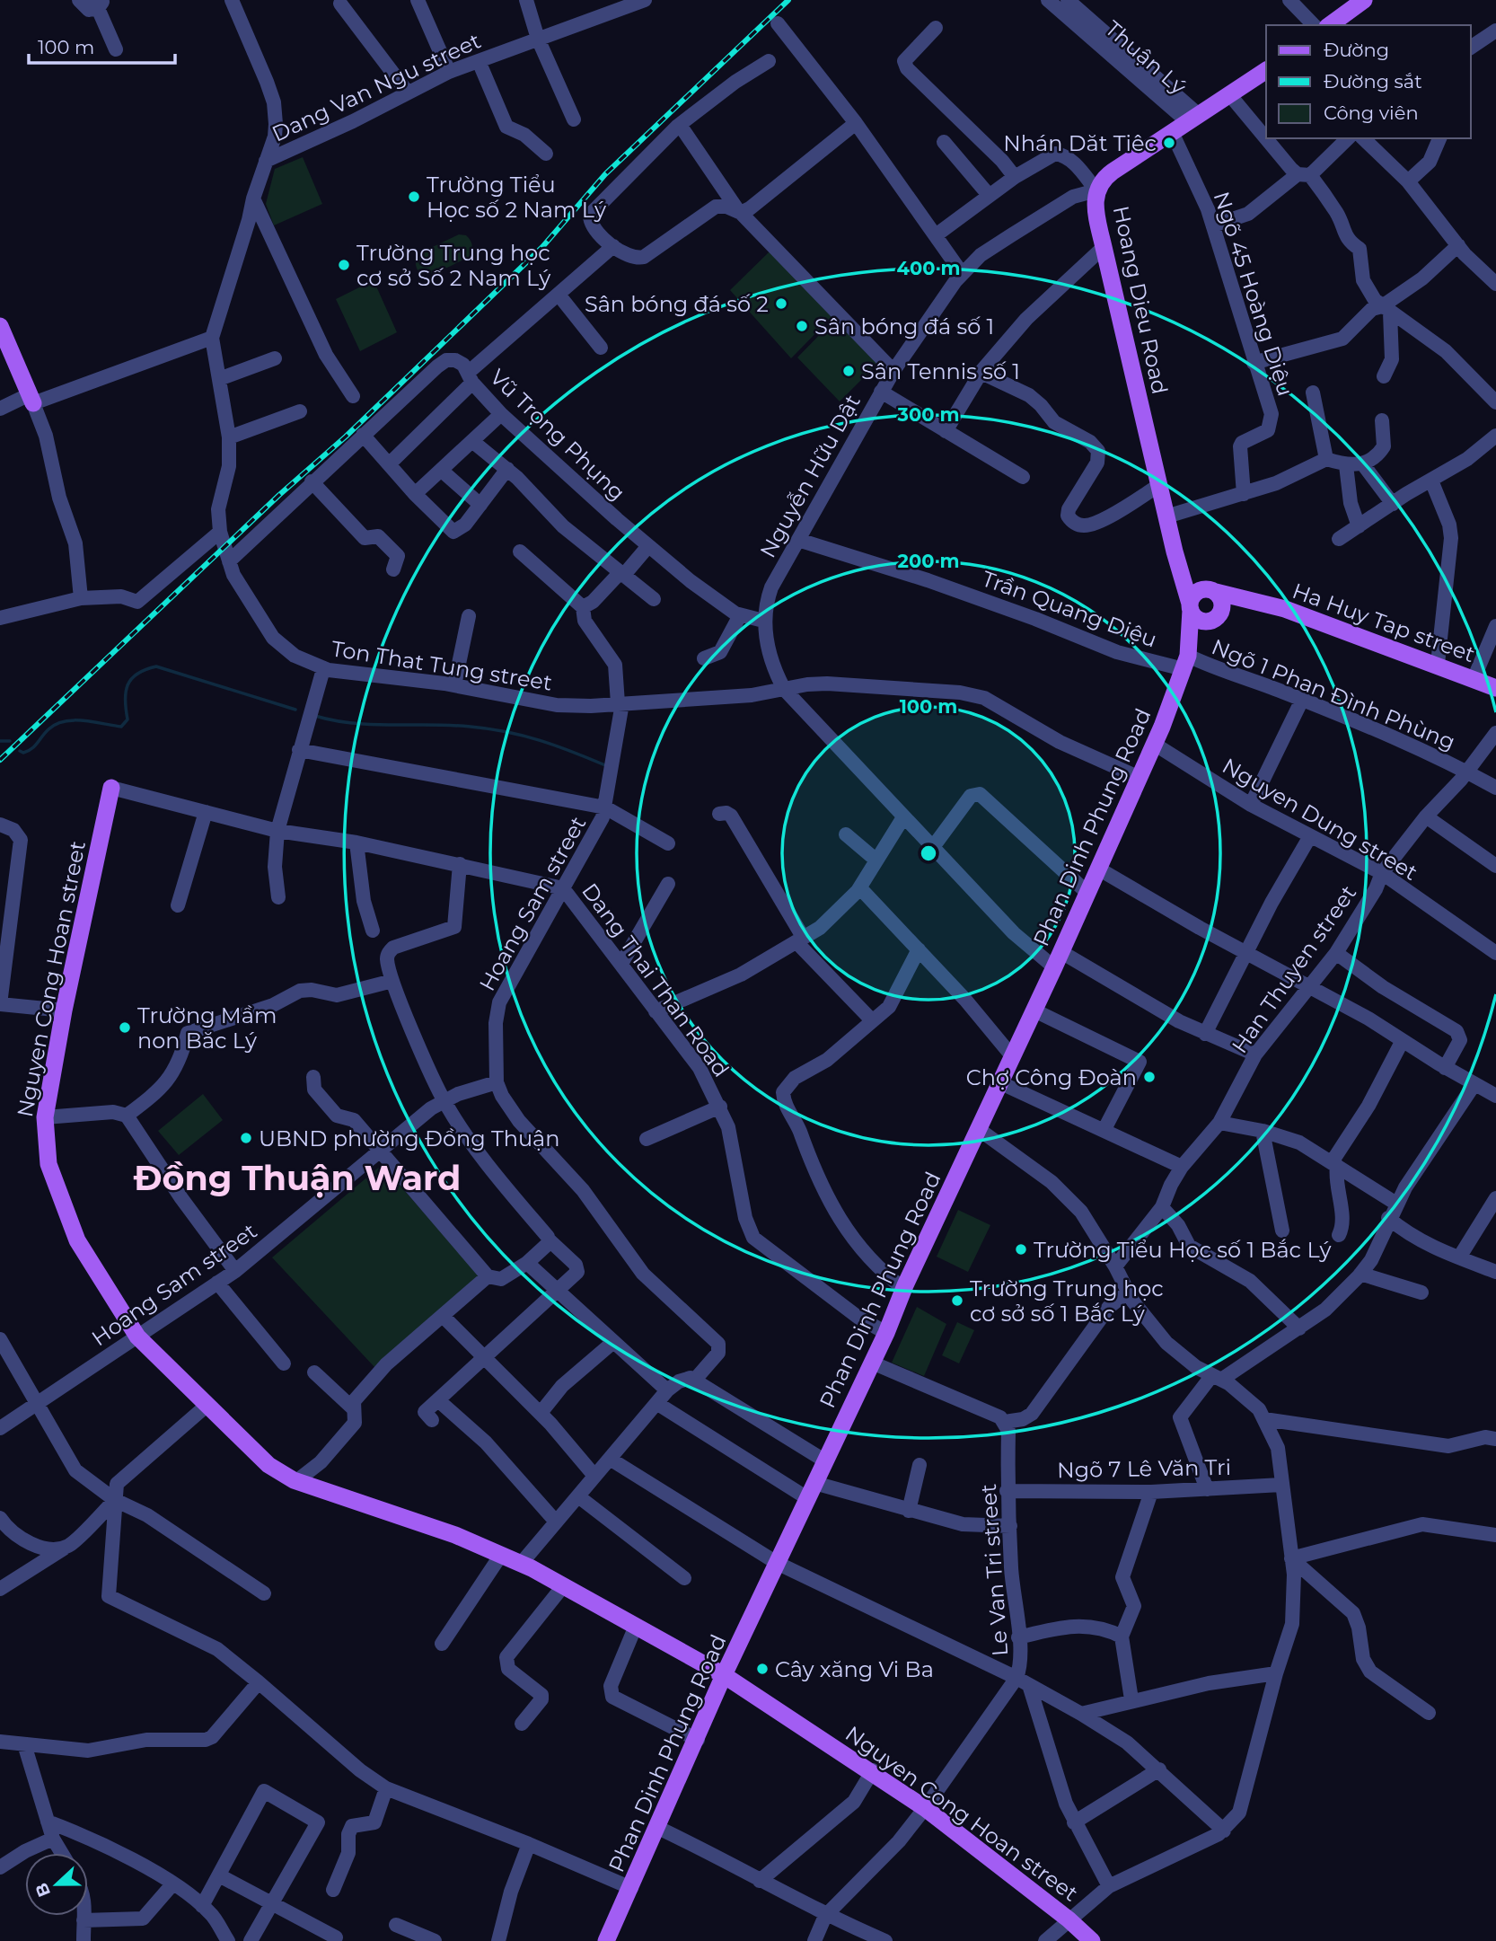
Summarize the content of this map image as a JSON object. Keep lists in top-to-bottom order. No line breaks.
{"streets":{"main road":["Hoang Dieu Road","Ha Huy Tap street","Phan Dinh Phung Road","Nguyen Cong Hoan street"],"street":["Thuận Lý","Dang Van Ngu street","Ngõ 45 Hoàng Diệu","Vũ Trọng Phụng","Nguyễn Hữu Dật","Trần Quang Diệu","Ton That Tung street","Ngõ 1 Phan Đình Phùng","Nguyen Dung street","Hoang Sam street","Han Thuyen street","Dang Thai Than Road","Ngõ 7 Lê Văn Tri","Le Van Tri street"]},"crossings":[["Thuận Lý","Hoang Dieu Road"],["Dang Van Ngu street","Ton That Tung street"],["Ngõ 45 Hoàng Diệu","Hoang Dieu Road"],["Hoang Dieu Road","Nguyễn Hữu Dật"],["Hoang Dieu Road","Ha Huy Tap street"],["Hoang Dieu Road","Phan Dinh Phung Road"],["Vũ Trọng Phụng","Nguyễn Hữu Dật"],["Vũ Trọng Phụng","Ton That Tung street"],["Nguyễn Hữu Dật","Trần Quang Diệu"],["Nguyễn Hữu Dật","Ton That Tung street"],["Trần Quang Diệu","Ngõ 1 Phan Đình Phùng"],["Trần Quang Diệu","Phan Dinh Phung Road"],["Ha Huy Tap street","Phan Dinh Phung Road"],["Ton That Tung street","Phan Dinh Phung Road"],["Ton That Tung street","Hoang Sam street"],["Ngõ 1 Phan Đình Phùng","Phan Dinh Phung Road"],["Ngõ 1 Phan Đình Phùng","Han Thuyen street"],["Nguyen Dung street","Phan Dinh Phung Road"],["Nguyen Dung street","Han Thuyen street"],["Phan Dinh Phung Road","Nguyen Cong Hoan street"],["Phan Dinh Phung Road","Dang Thai Than Road"],["Hoang Sam street","Nguyen Cong Hoan street"],["Hoang Sam street","Dang Thai Than Road"],["Nguyen Cong Hoan street","Dang Thai Than Road"],["Nguyen Cong Hoan street","Le Van Tri street"],["Ngõ 7 Lê Văn Tri","Le Van Tri street"]],"districts":["Đồng Thuận Ward"],"places":["Nhán Dăt Tiêc","Trường Tiểu Học số 2 Nam Lý","Trường Trung học cơ sở Số 2 Nam Lý","Sân bóng đá số 2","Sân bóng đá số 1","Sân Tennis số 1","Trường Mầm non Băc Lý","Chợ Công Đoàn","UBND phường Đồng Thuận","Trường Tiểu Học số 1 Bắc Lý","Trường Trung học cơ sở số 1 Bắc Lý","Cây xăng Vi Ba"],"legend":["Đường","Đường sắt","Công viên"],"scale_bar":"100 m","north":"left","rings":["400 m","300 m","200 m","100 m"]}
